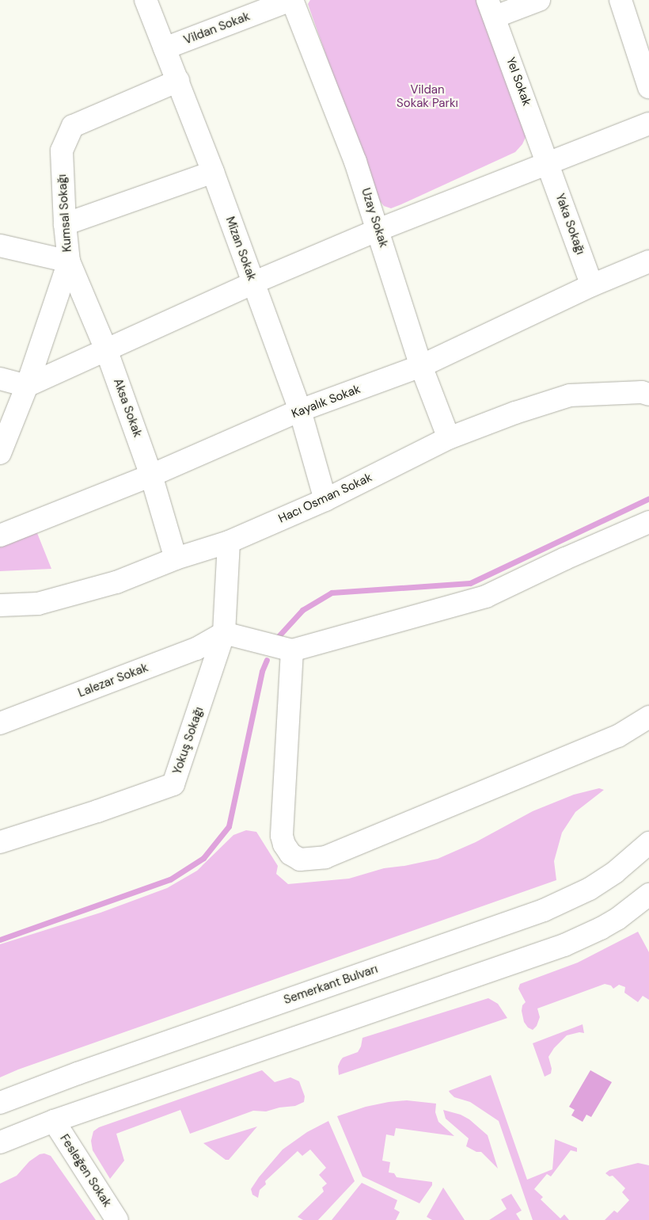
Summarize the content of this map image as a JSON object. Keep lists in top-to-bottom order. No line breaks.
{"streets":{"street":["Vildan Sokak","Yel Sokak","Kumsal Sokağı","Uzay Sokak","Yaka Sokağı","Mizan Sokak","Kayalık Sokak","Aksa Sokak","Hacı Osman Sokak","Lalezar Sokak","Yokuş Sokağı","Semerkant Bulvarı","Fesleğen Sokak"]},"crossings":[["Vildan Sokak","Uzay Sokak"],["Vildan Sokak","Mizan Sokak"],["Yel Sokak","Yaka Sokağı"],["Kumsal Sokağı","Mizan Sokak"],["Kumsal Sokağı","Aksa Sokak"],["Uzay Sokak","Kayalık Sokak"],["Uzay Sokak","Hacı Osman Sokak"],["Yaka Sokağı","Kayalık Sokak"],["Mizan Sokak","Kayalık Sokak"],["Mizan Sokak","Hacı Osman Sokak"],["Kayalık Sokak","Aksa Sokak"],["Aksa Sokak","Hacı Osman Sokak"],["Hacı Osman Sokak","Yokuş Sokağı"],["Lalezar Sokak","Yokuş Sokağı"]],"parks":["Vildan Sokak Parkı"]}
